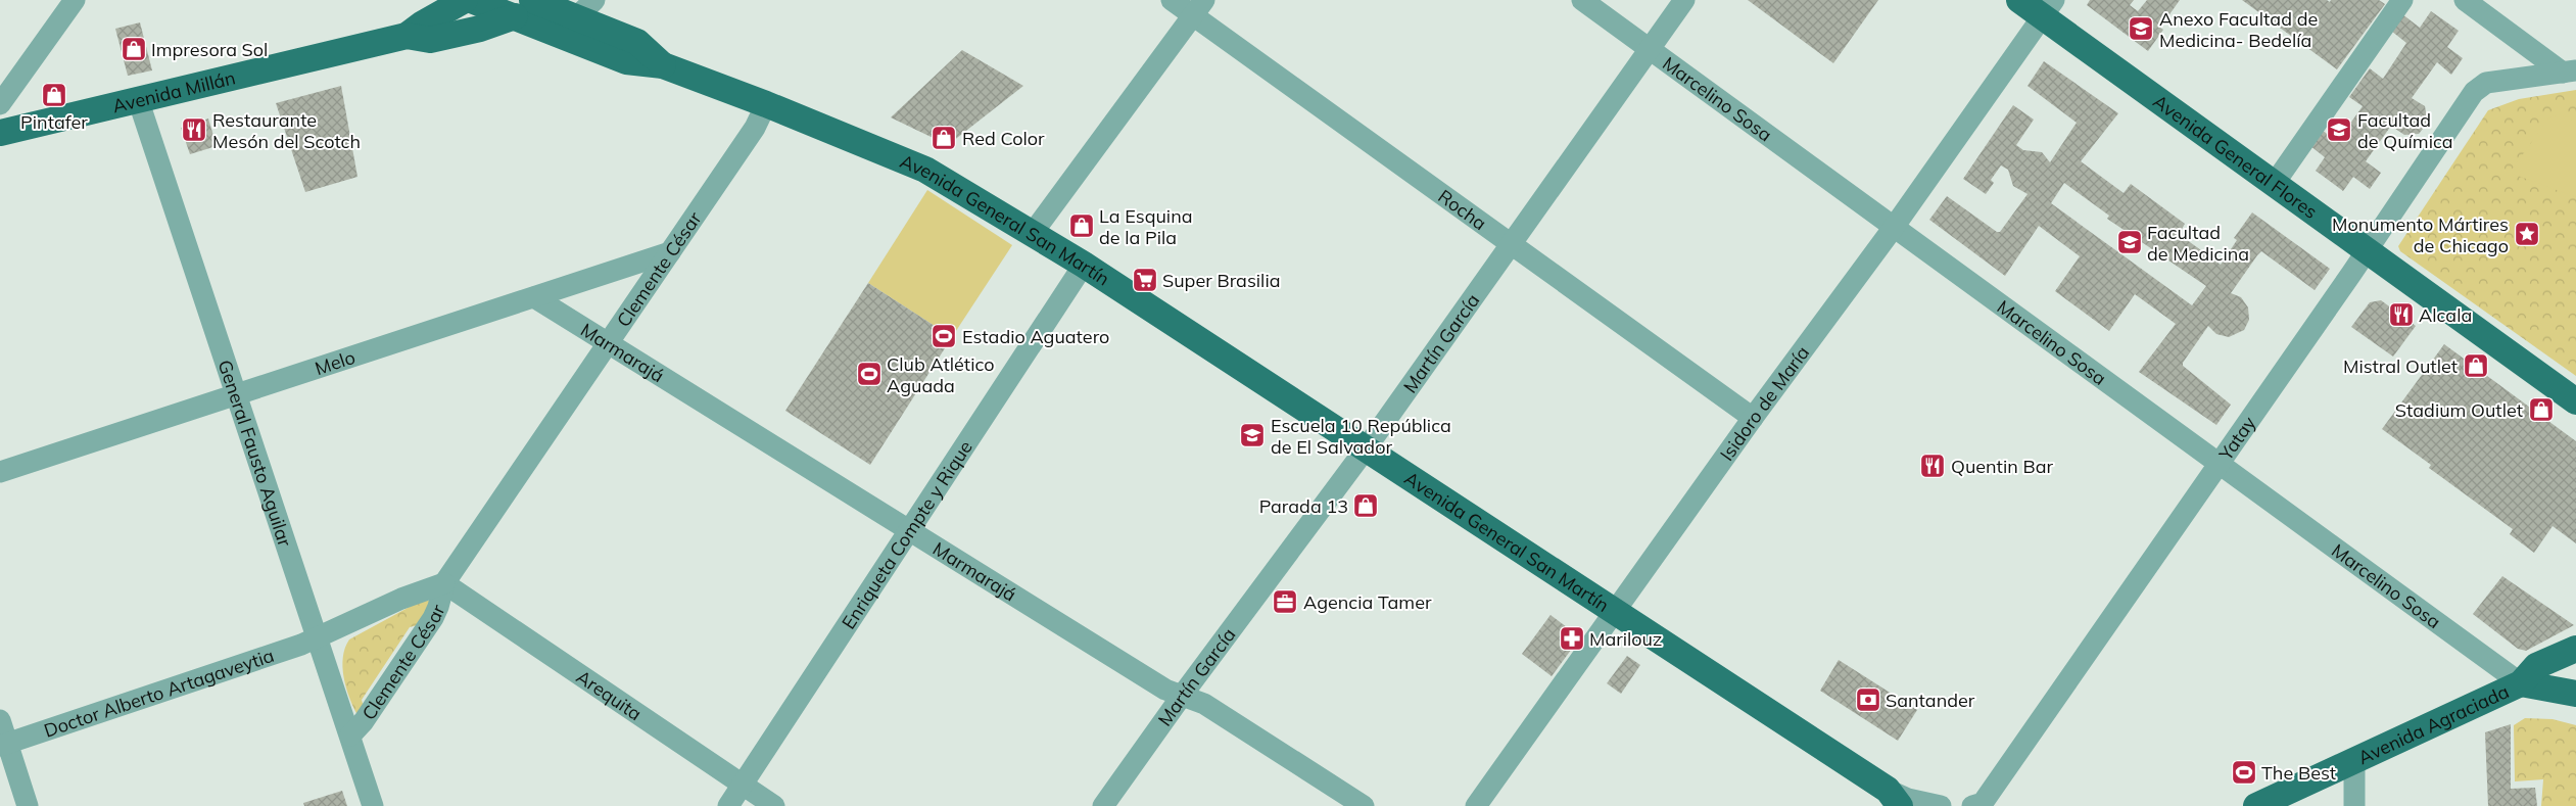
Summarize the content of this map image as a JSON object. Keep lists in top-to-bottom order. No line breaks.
{"streets":{"main road":["Avenida Millán","Avenida General Flores","Avenida General San Martín","Avenida Agraciada"],"street":["Marcelino Sosa","Rocha","Clemente César","Martín García","Marmarajá","Melo","Isidoro de María","Yatay","General Fausto Aguilar","Enriqueta Compte y Rique","Doctor Alberto Artagaveytia","Arequita"]},"crossings":[["Avenida Millán","Avenida General San Martín"],["Avenida Millán","General Fausto Aguilar"],["Marcelino Sosa","Martín García"],["Marcelino Sosa","Isidoro de María"],["Marcelino Sosa","Yatay"],["Marcelino Sosa","Avenida Agraciada"],["Avenida General Flores","Isidoro de María"],["Avenida General Flores","Yatay"],["Rocha","Martín García"],["Rocha","Isidoro de María"],["Avenida General San Martín","Clemente César"],["Avenida General San Martín","Martín García"],["Avenida General San Martín","Isidoro de María"],["Avenida General San Martín","Enriqueta Compte y Rique"],["Clemente César","Marmarajá"],["Clemente César","Melo"],["Clemente César","General Fausto Aguilar"],["Clemente César","Doctor Alberto Artagaveytia"],["Clemente César","Arequita"],["Martín García","Marmarajá"],["Marmarajá","Melo"],["Marmarajá","Enriqueta Compte y Rique"],["Melo","General Fausto Aguilar"],["General Fausto Aguilar","Doctor Alberto Artagaveytia"],["Enriqueta Compte y Rique","Arequita"]],"places":{"school or university":["Anexo Facultad de Medicina- Bedelía","Facultad de Química","Facultad de Medicina","Escuela 10 República de El Salvador"],"shop":["Impresora Sol","Pintafer","Red Color","La Esquina de la Pila","Mistral Outlet","Stadium Outlet","Parada 13"],"restaurant":["Restaurante Mesón del Scotch","Alcala","Quentin Bar"],"place":["Monumento Mártires de Chicago"],"supermarket":["Super Brasilia"],"sports":["Estadio Aguatero","Club Atlético Aguada","The Best"],"office":["Agencia Tamer"],"pharmacy":["Marilouz"],"bank":["Santander"]}}
